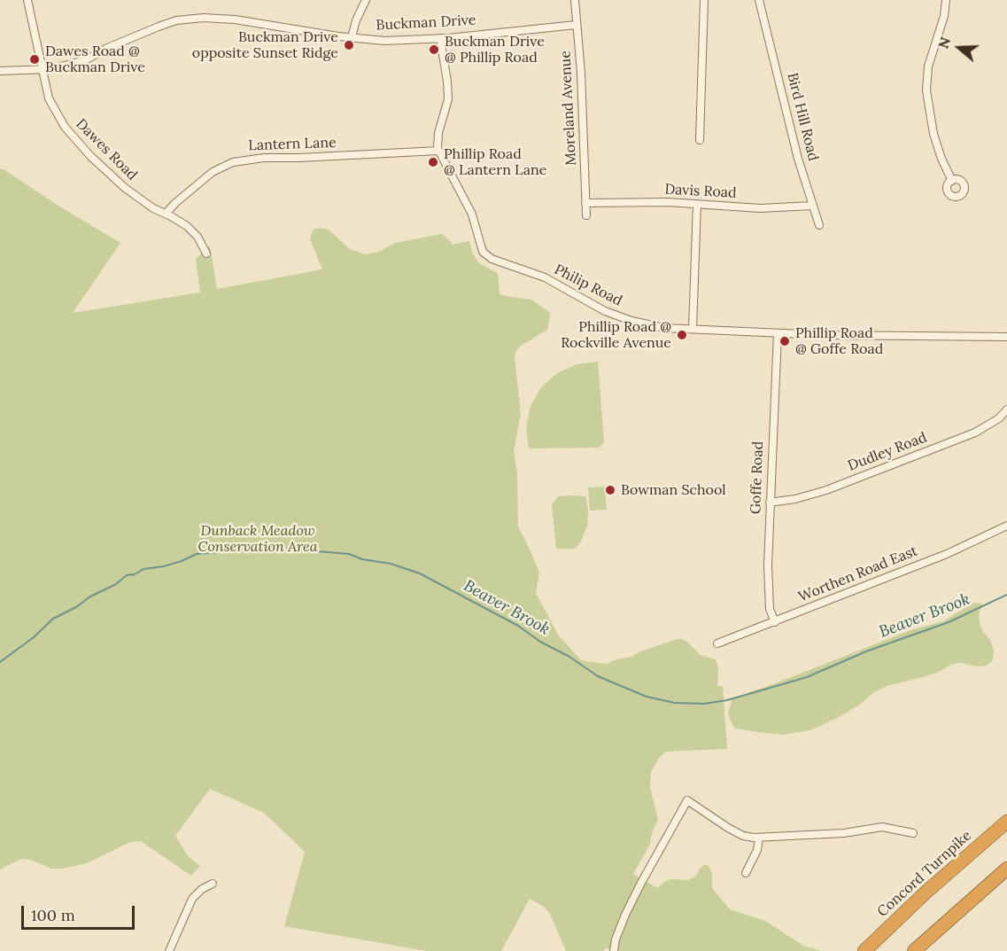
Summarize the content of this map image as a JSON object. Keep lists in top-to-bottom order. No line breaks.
{"streets":{"highway":["Concord Turnpike"],"street":["Buckman Drive","Moreland Avenue","Bird Hill Road","Lantern Lane","Dawes Road","Davis Road","Philip Road","Dudley Road","Goffe Road","Worthen Road East"]},"crossings":[["Buckman Drive","Moreland Avenue"],["Buckman Drive","Dawes Road"],["Moreland Avenue","Davis Road"],["Bird Hill Road","Davis Road"],["Lantern Lane","Dawes Road"],["Lantern Lane","Philip Road"],["Philip Road","Goffe Road"],["Dudley Road","Goffe Road"],["Goffe Road","Worthen Road East"]],"water":["Beaver Brook"],"parks":["Dunback Meadow Conservation Area"],"places":["Buckman Drive opposite Sunset Ridge","Buckman Drive @ Phillip Road","Dawes Road @ Buckman Drive","Phillip Road @ Lantern Lane","Phillip Road @ Rockville Avenue","Phillip Road @ Goffe Road","Bowman School"],"scale_bar":"100 m","north":"left"}
